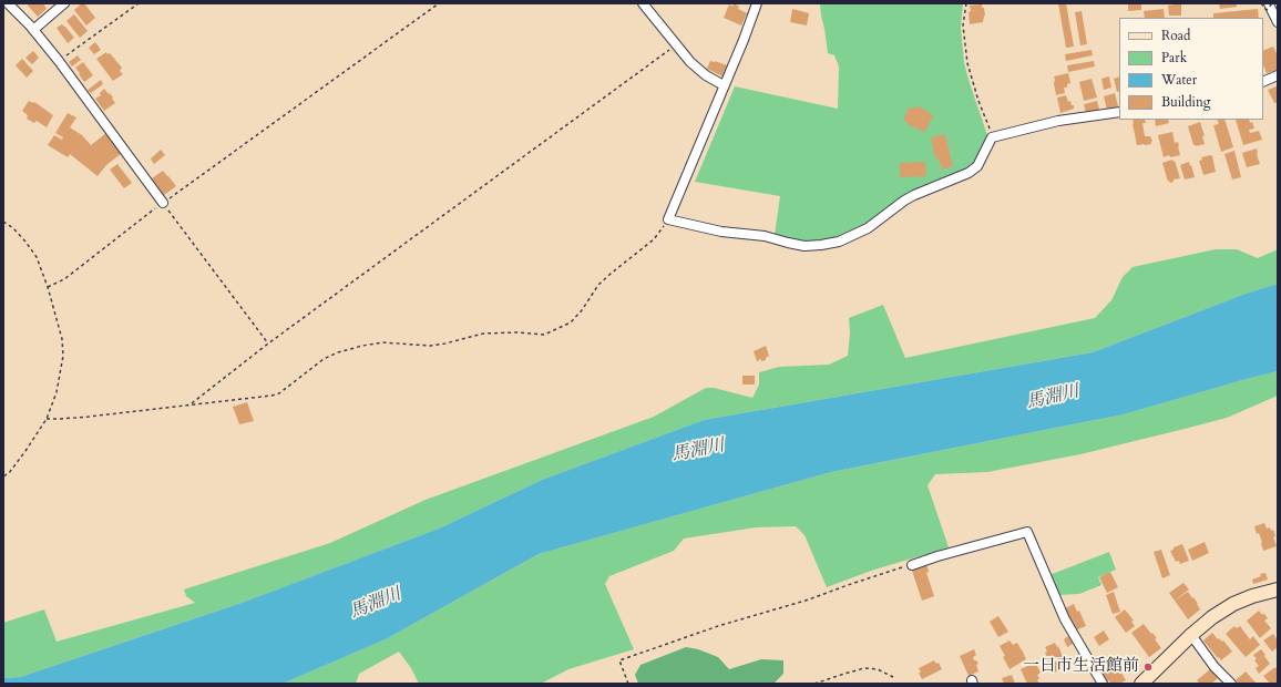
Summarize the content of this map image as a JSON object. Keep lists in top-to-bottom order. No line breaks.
{"water":["馬淵川"],"places":["一日市生活館前"],"legend":["Road","Park","Water","Building"]}
